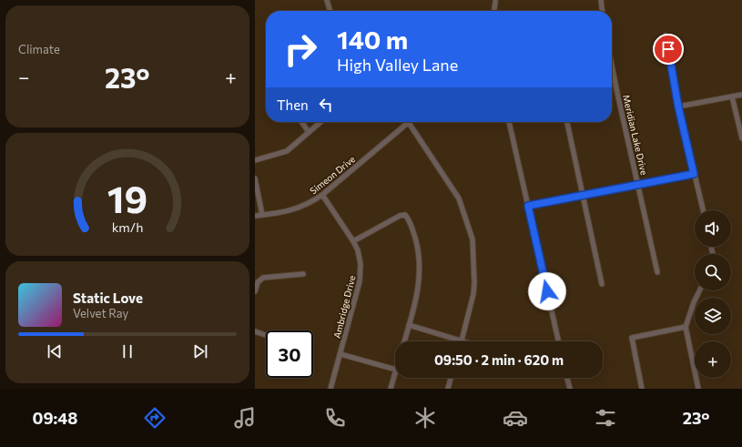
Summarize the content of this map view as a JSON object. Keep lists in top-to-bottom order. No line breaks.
{"streets":{"street":["Meridian Lake Drive","Simeon Drive","Ambridge Drive"]},"crossings":[["Simeon Drive","Ambridge Drive"]],"page":{"tile":"Climate","turn":["140 m","High Valley Lane"],"heat":["−","23°","+"],"then":"Then","map_buttons":"+","song":["Static Love","Velvet Ray"],"limit":"30","trip":"09:50 · 2 min · 620 m","tabs":["09:48","23°"],"gauge":["19","km/h"]}}
